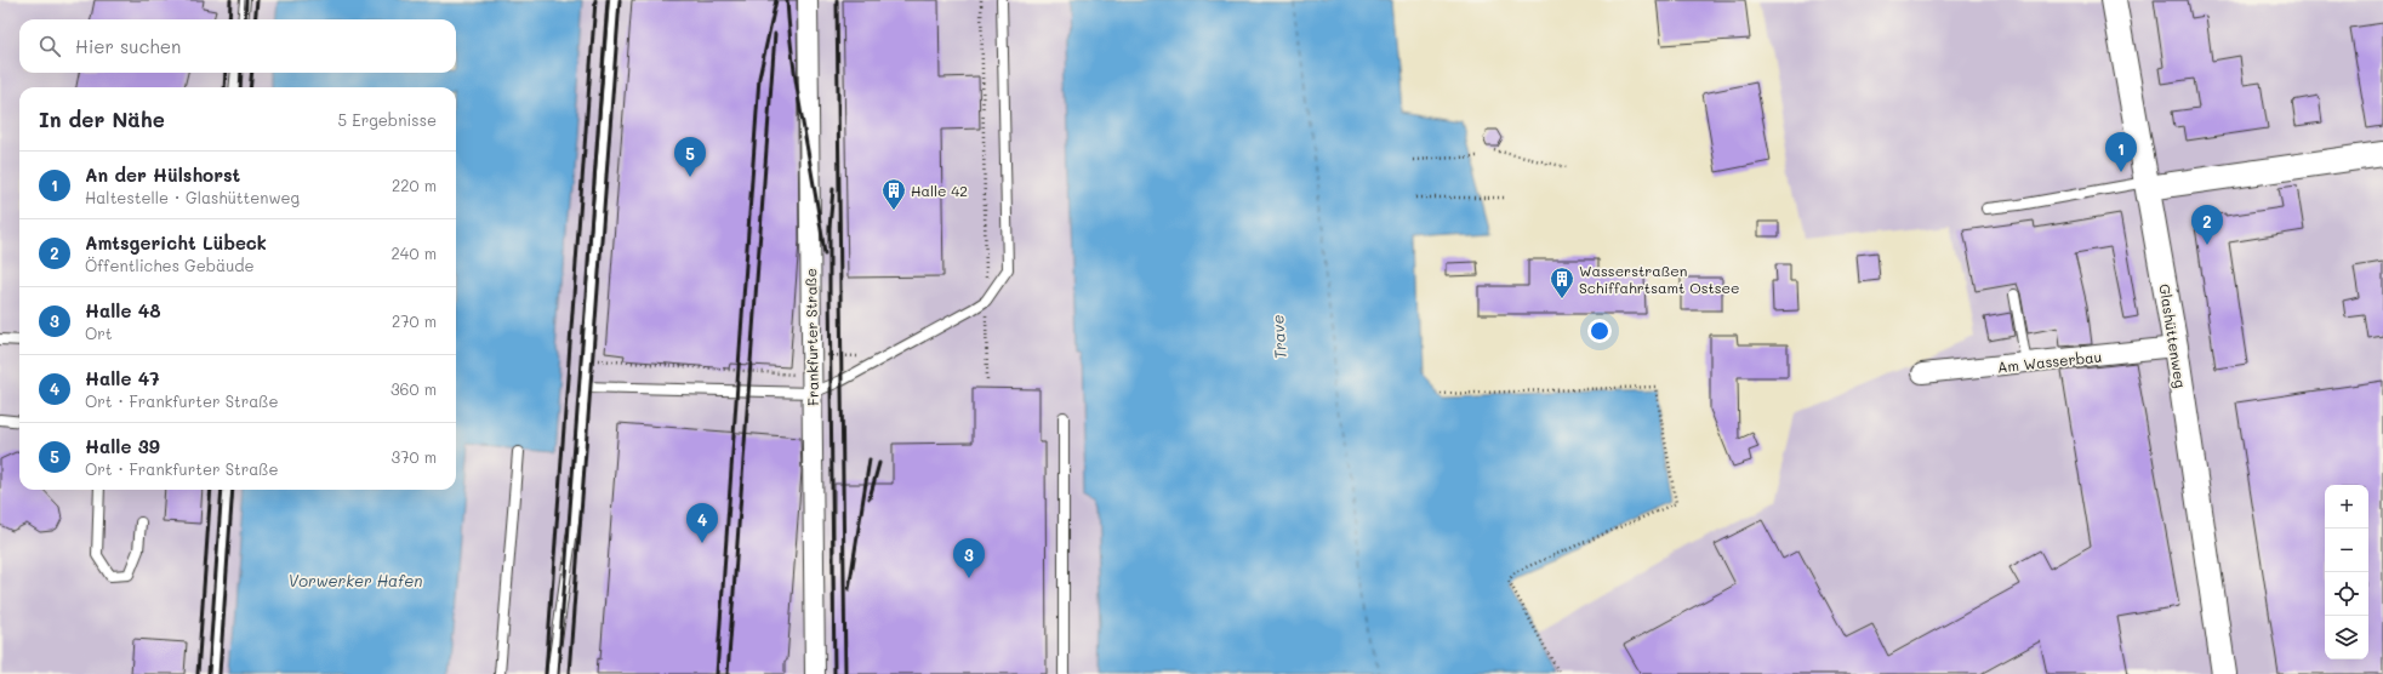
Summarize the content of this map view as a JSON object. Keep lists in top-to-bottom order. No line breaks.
{"streets":{"street":["Glashüttenweg","Frankfurter Straße","Am Wasserbau"]},"crossings":[["Glashüttenweg","Am Wasserbau"]],"water":["Trave","Vorwerker Hafen"],"places":{"building":["Halle 42","Wasserstraßen Schiffahrtsamt Ostsee"]},"page":{"search":"Hier suchen","heading":["In der Nähe","5 Ergebnisse"],"pins":["1","5","2","4","3"],"list":[{"mark":"1","name":"An der Hülshorst","note":"Haltestelle · Glashüttenweg","value":"220 m"},{"mark":"2","name":"Amtsgericht Lübeck","note":"Öffentliches Gebäude","value":"240 m"},{"mark":"3","name":"Halle 48","note":"Ort","value":"270 m"},{"mark":"4","name":"Halle 47","note":"Ort · Frankfurter Straße","value":"360 m"},{"mark":"5","name":"Halle 39","note":"Ort · Frankfurter Straße","value":"370 m"}],"map_buttons":["+","−"]}}
